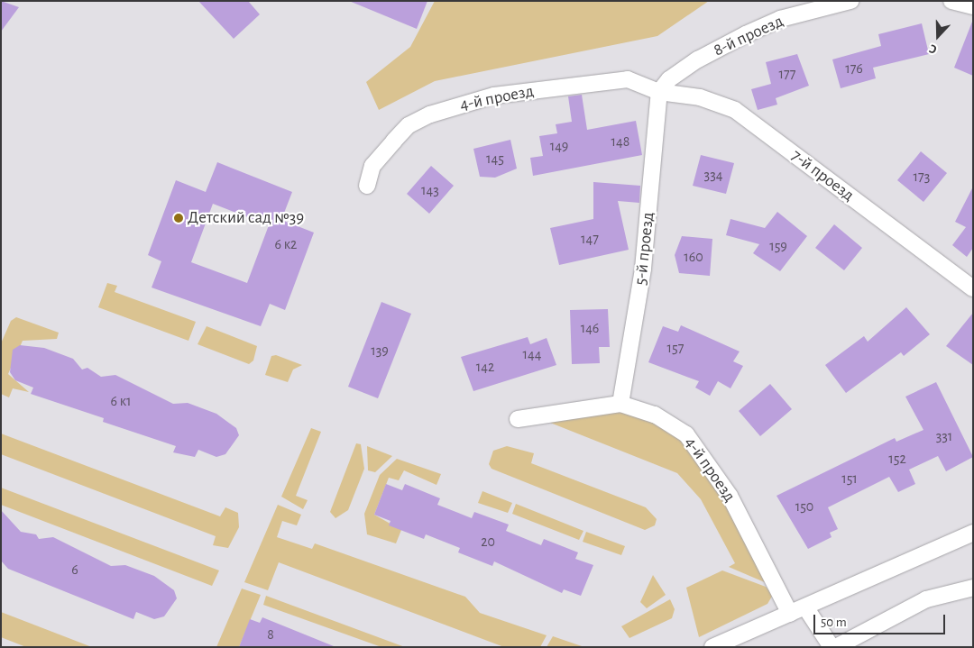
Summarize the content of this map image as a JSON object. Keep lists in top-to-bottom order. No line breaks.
{"streets":{"street":["8-й проезд","4-й проезд","7-й проезд","5-й проезд"]},"crossings":[["8-й проезд","4-й проезд"],["8-й проезд","7-й проезд"],["8-й проезд","5-й проезд"],["4-й проезд","7-й проезд"],["4-й проезд","5-й проезд"],["7-й проезд","5-й проезд"]],"places":["Детский сад №39"],"house_numbers":["176","177","148","149","145","334","173","143","147","6 к2","159","160","146","157","139","144","142","6 к1","331","152","151","150","20","6","8"],"scale_bar":"50 m","north":"bottom"}
